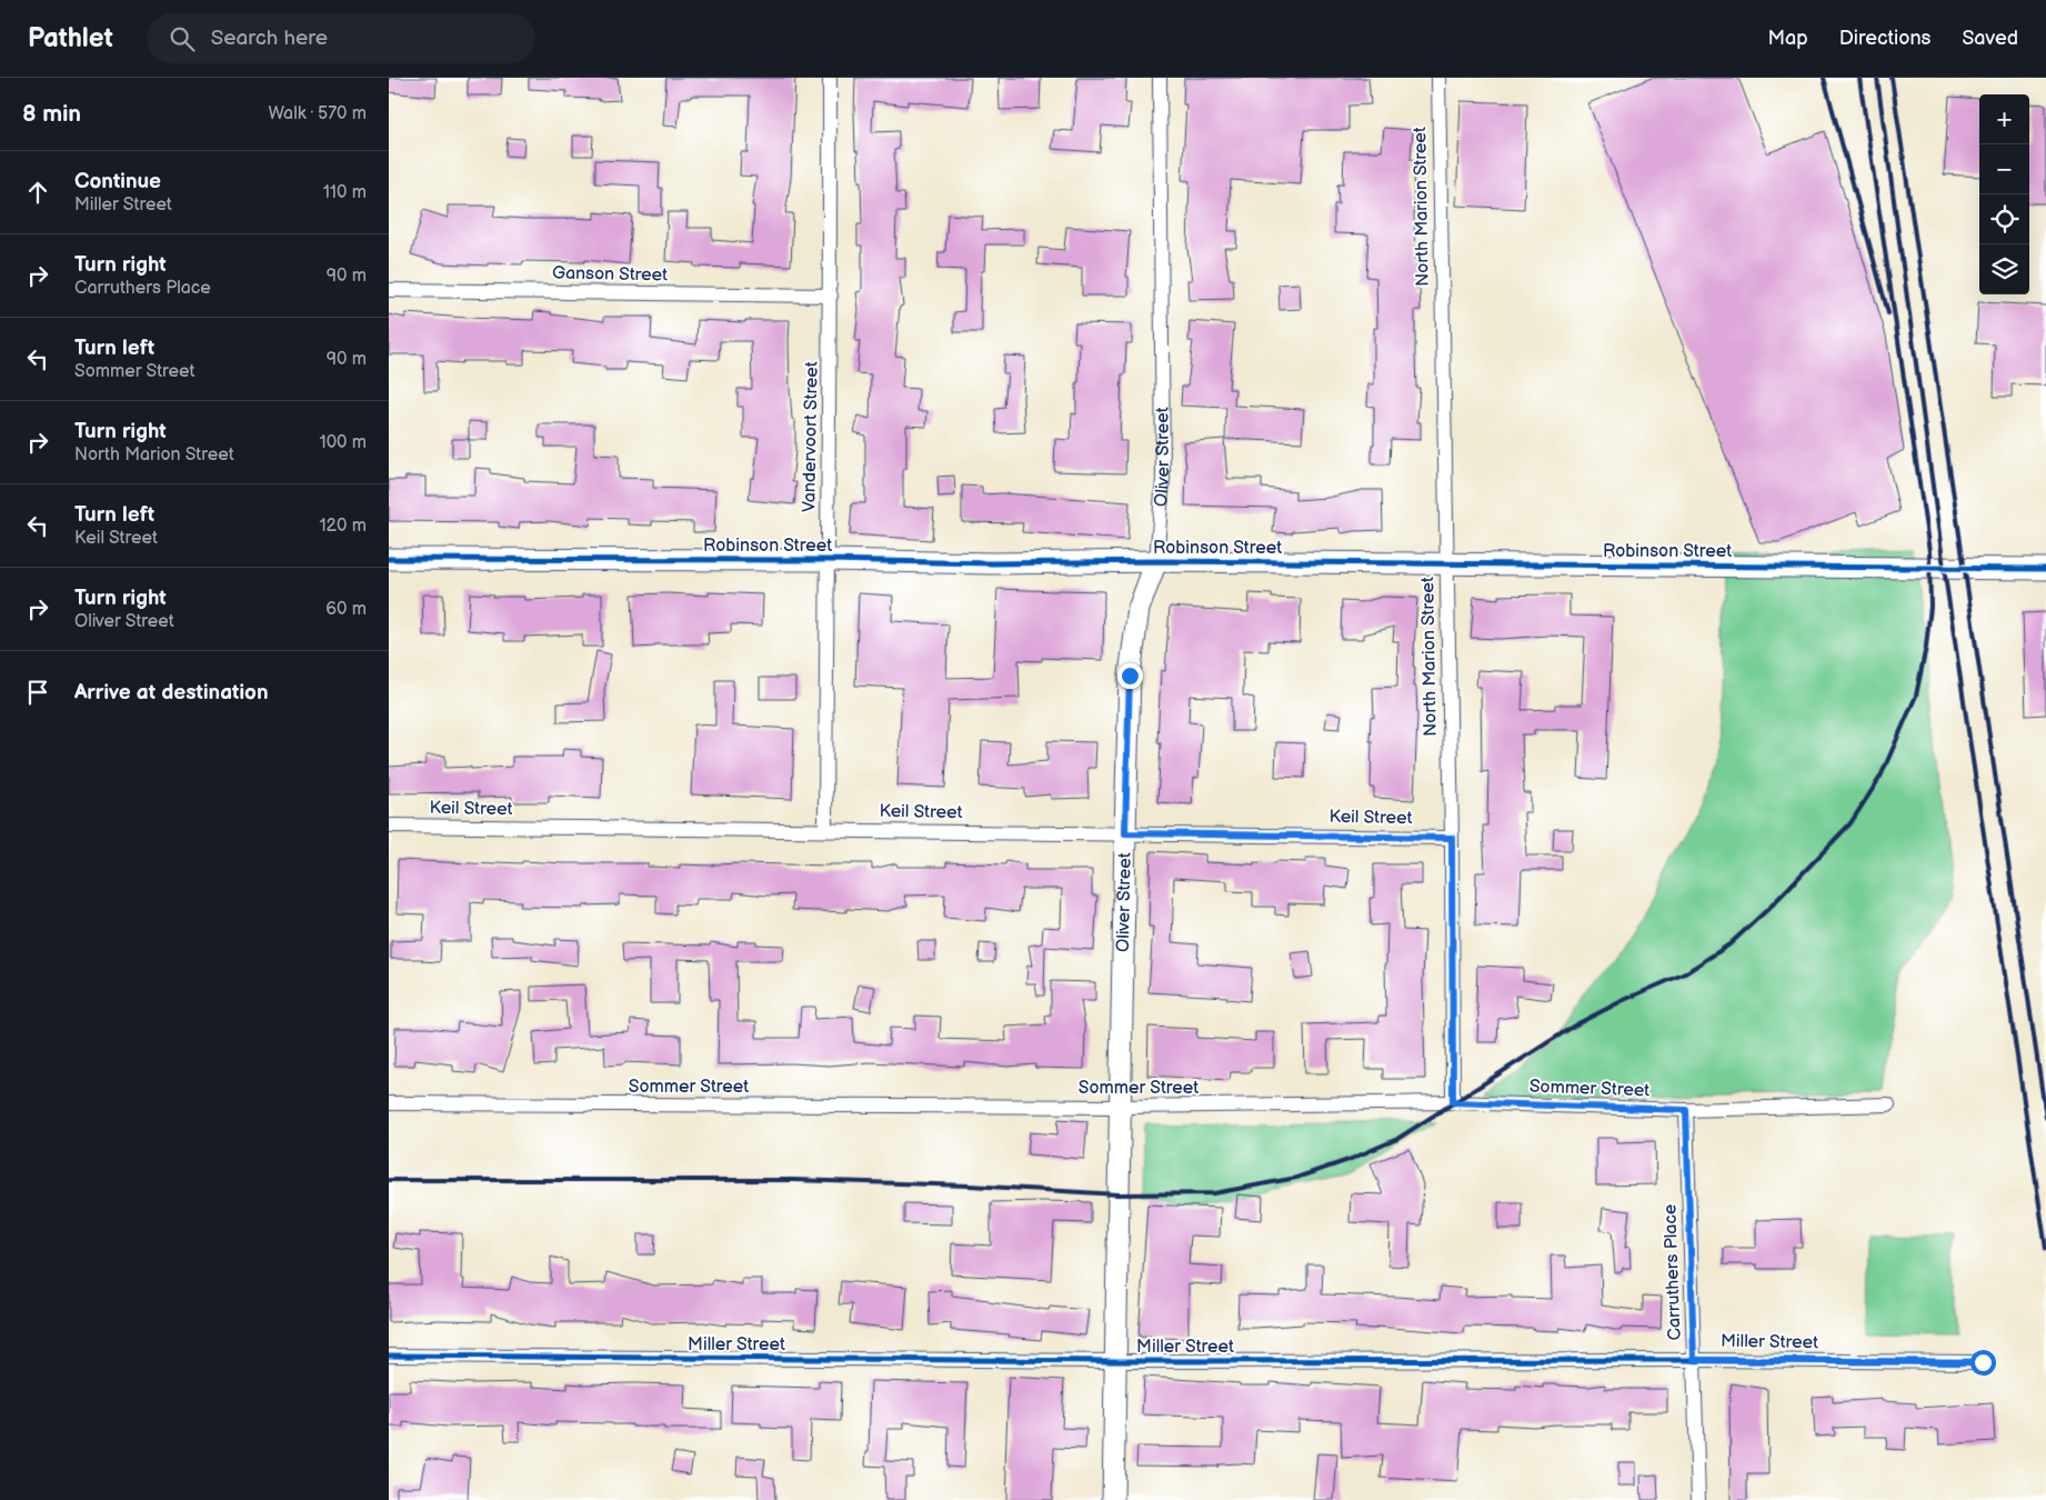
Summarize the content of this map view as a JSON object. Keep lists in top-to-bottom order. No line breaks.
{"streets":{"street":["North Marion Street","Ganson Street","Vandervoort Street","Oliver Street","Robinson Street","Keil Street","Sommer Street","Carruthers Place","Miller Street"]},"crossings":[["North Marion Street","Robinson Street"],["North Marion Street","Keil Street"],["North Marion Street","Sommer Street"],["Ganson Street","Vandervoort Street"],["Vandervoort Street","Robinson Street"],["Vandervoort Street","Keil Street"],["Oliver Street","Robinson Street"],["Oliver Street","Keil Street"],["Oliver Street","Sommer Street"],["Oliver Street","Miller Street"],["Sommer Street","Carruthers Place"],["Carruthers Place","Miller Street"]],"page":{"header":"Pathlet","search":"Search here","nav":["Map","Directions","Saved"],"heading":["8 min","Walk · 570 m"],"map_buttons":["+","−"],"list":[["Continue","Miller Street","110 m"],["Turn right","Carruthers Place","90 m"],["Turn left","Sommer Street","90 m"],["Turn right","North Marion Street","100 m"],["Turn left","Keil Street","120 m"],["Turn right","Oliver Street","60 m"],"Arrive at destination"]}}
